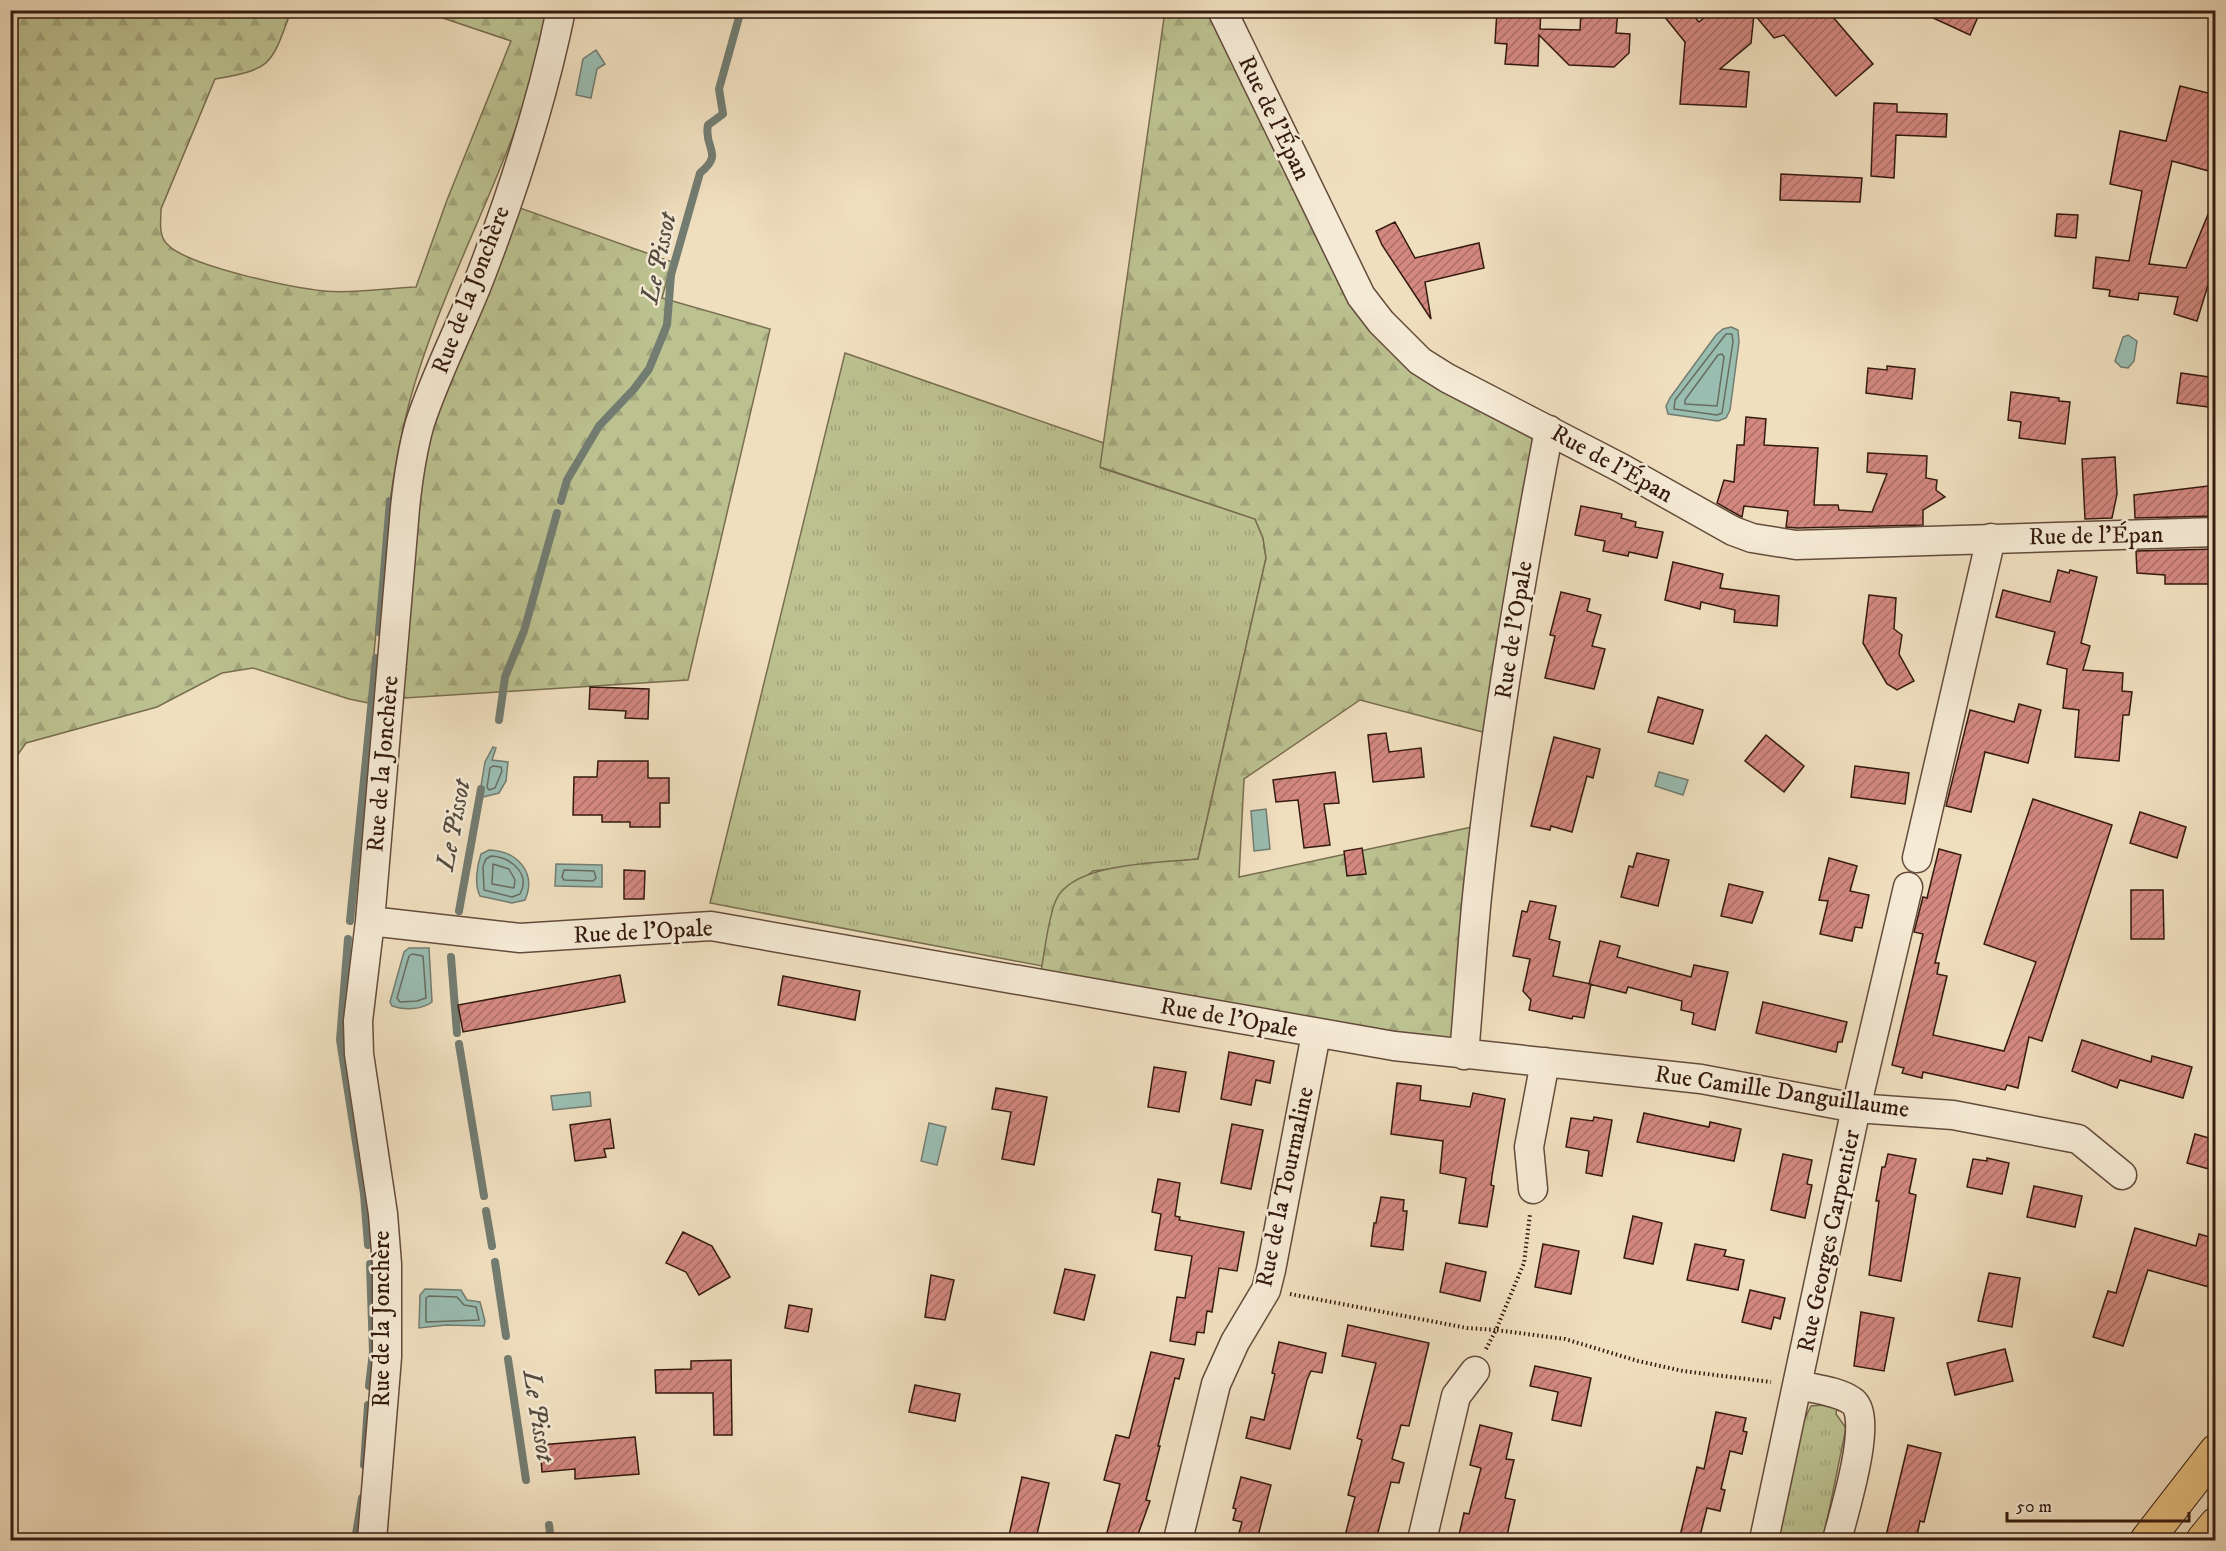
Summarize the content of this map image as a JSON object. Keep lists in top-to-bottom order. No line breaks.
{"streets":{"street":["Rue de l'Épan","Rue de la Jonchère","Rue de l'Opale","Rue Camille Danguillaume","Rue de la Tourmaline","Rue Georges Carpentier"]},"crossings":[["Rue de l'Épan","Rue de l'Opale"],["Rue de la Jonchère","Rue de l'Opale"],["Rue de l'Opale","Rue Camille Danguillaume"],["Rue de l'Opale","Rue de la Tourmaline"],["Rue Camille Danguillaume","Rue Georges Carpentier"]],"water":["Le Pissot"],"scale_bar":"50 m"}
